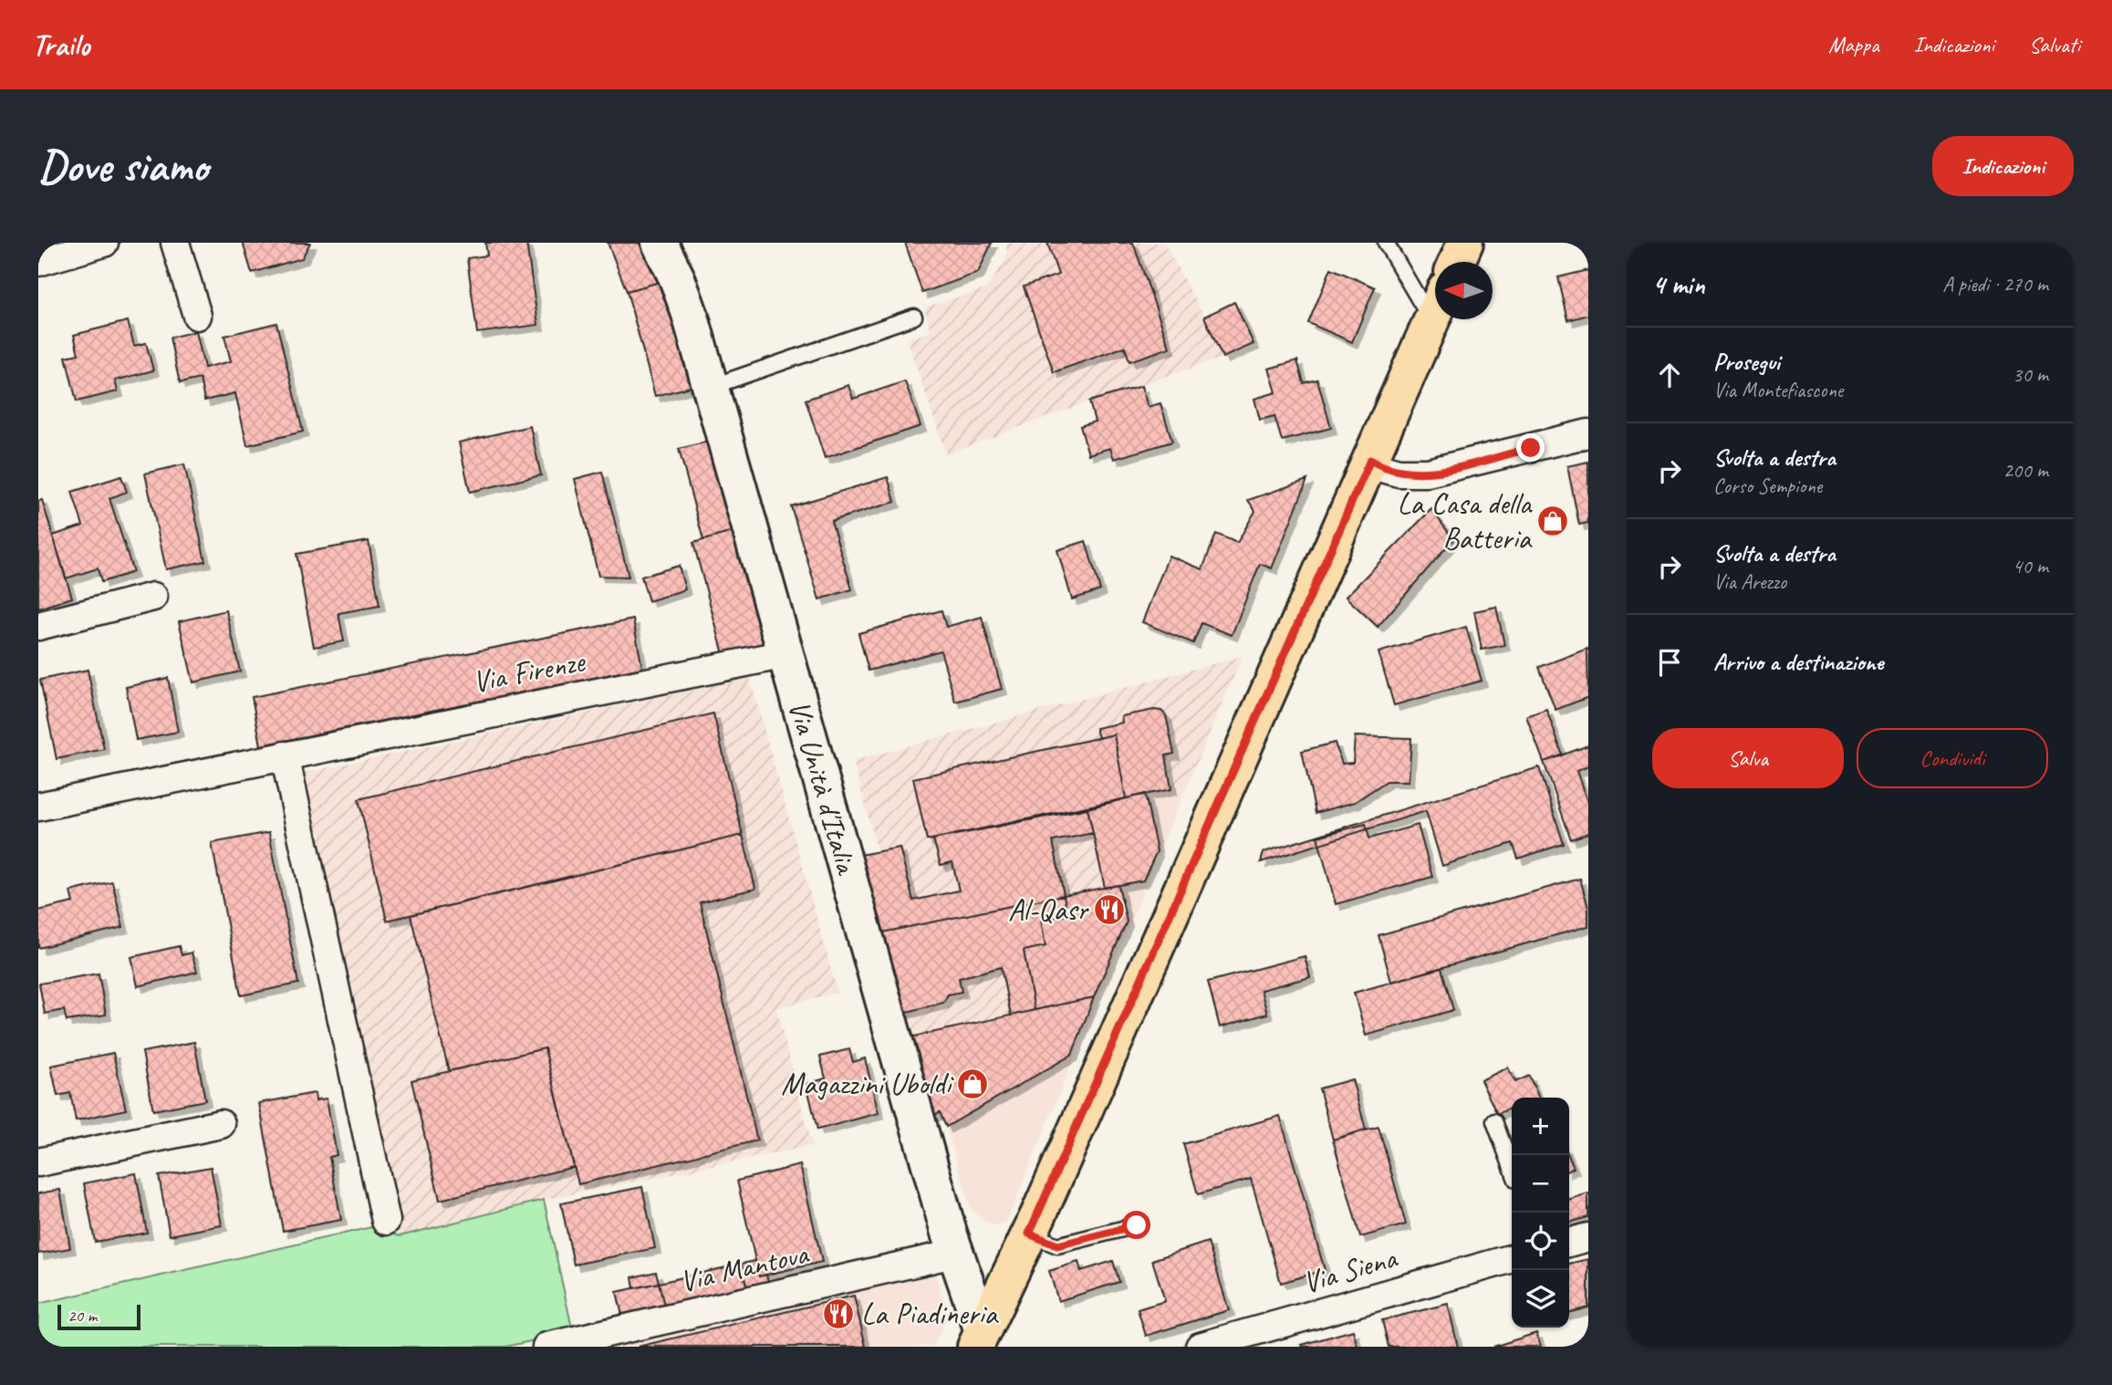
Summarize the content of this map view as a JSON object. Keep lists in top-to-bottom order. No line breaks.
{"streets":{"street":["Via Firenze","Via Unità d'Italia","Via Mantova","Via Siena"]},"crossings":[["Via Firenze","Via Unità d'Italia"],["Via Unità d'Italia","Via Mantova"]],"places":{"shop":["La Casa della Batteria","Magazzini Uboldi"],"restaurant":["Al-Qasr","La Piadineria"]},"scale_bar":"20 m","north":"left","page":{"header":"Trailo","nav":["Mappa","Indicazioni","Salvati"],"buttons":["Indicazioni",["Salva","Condividi"]],"title":"Dove siamo","heading":["4 min","A piedi · 270 m"],"list":[["Prosegui","Via Montefiascone","30 m"],["Svolta a destra","Corso Sempione","200 m"],["Svolta a destra","Via Arezzo","40 m"],"Arrivo a destinazione"],"map_buttons":["+","−"],"scale":"20 m"}}
